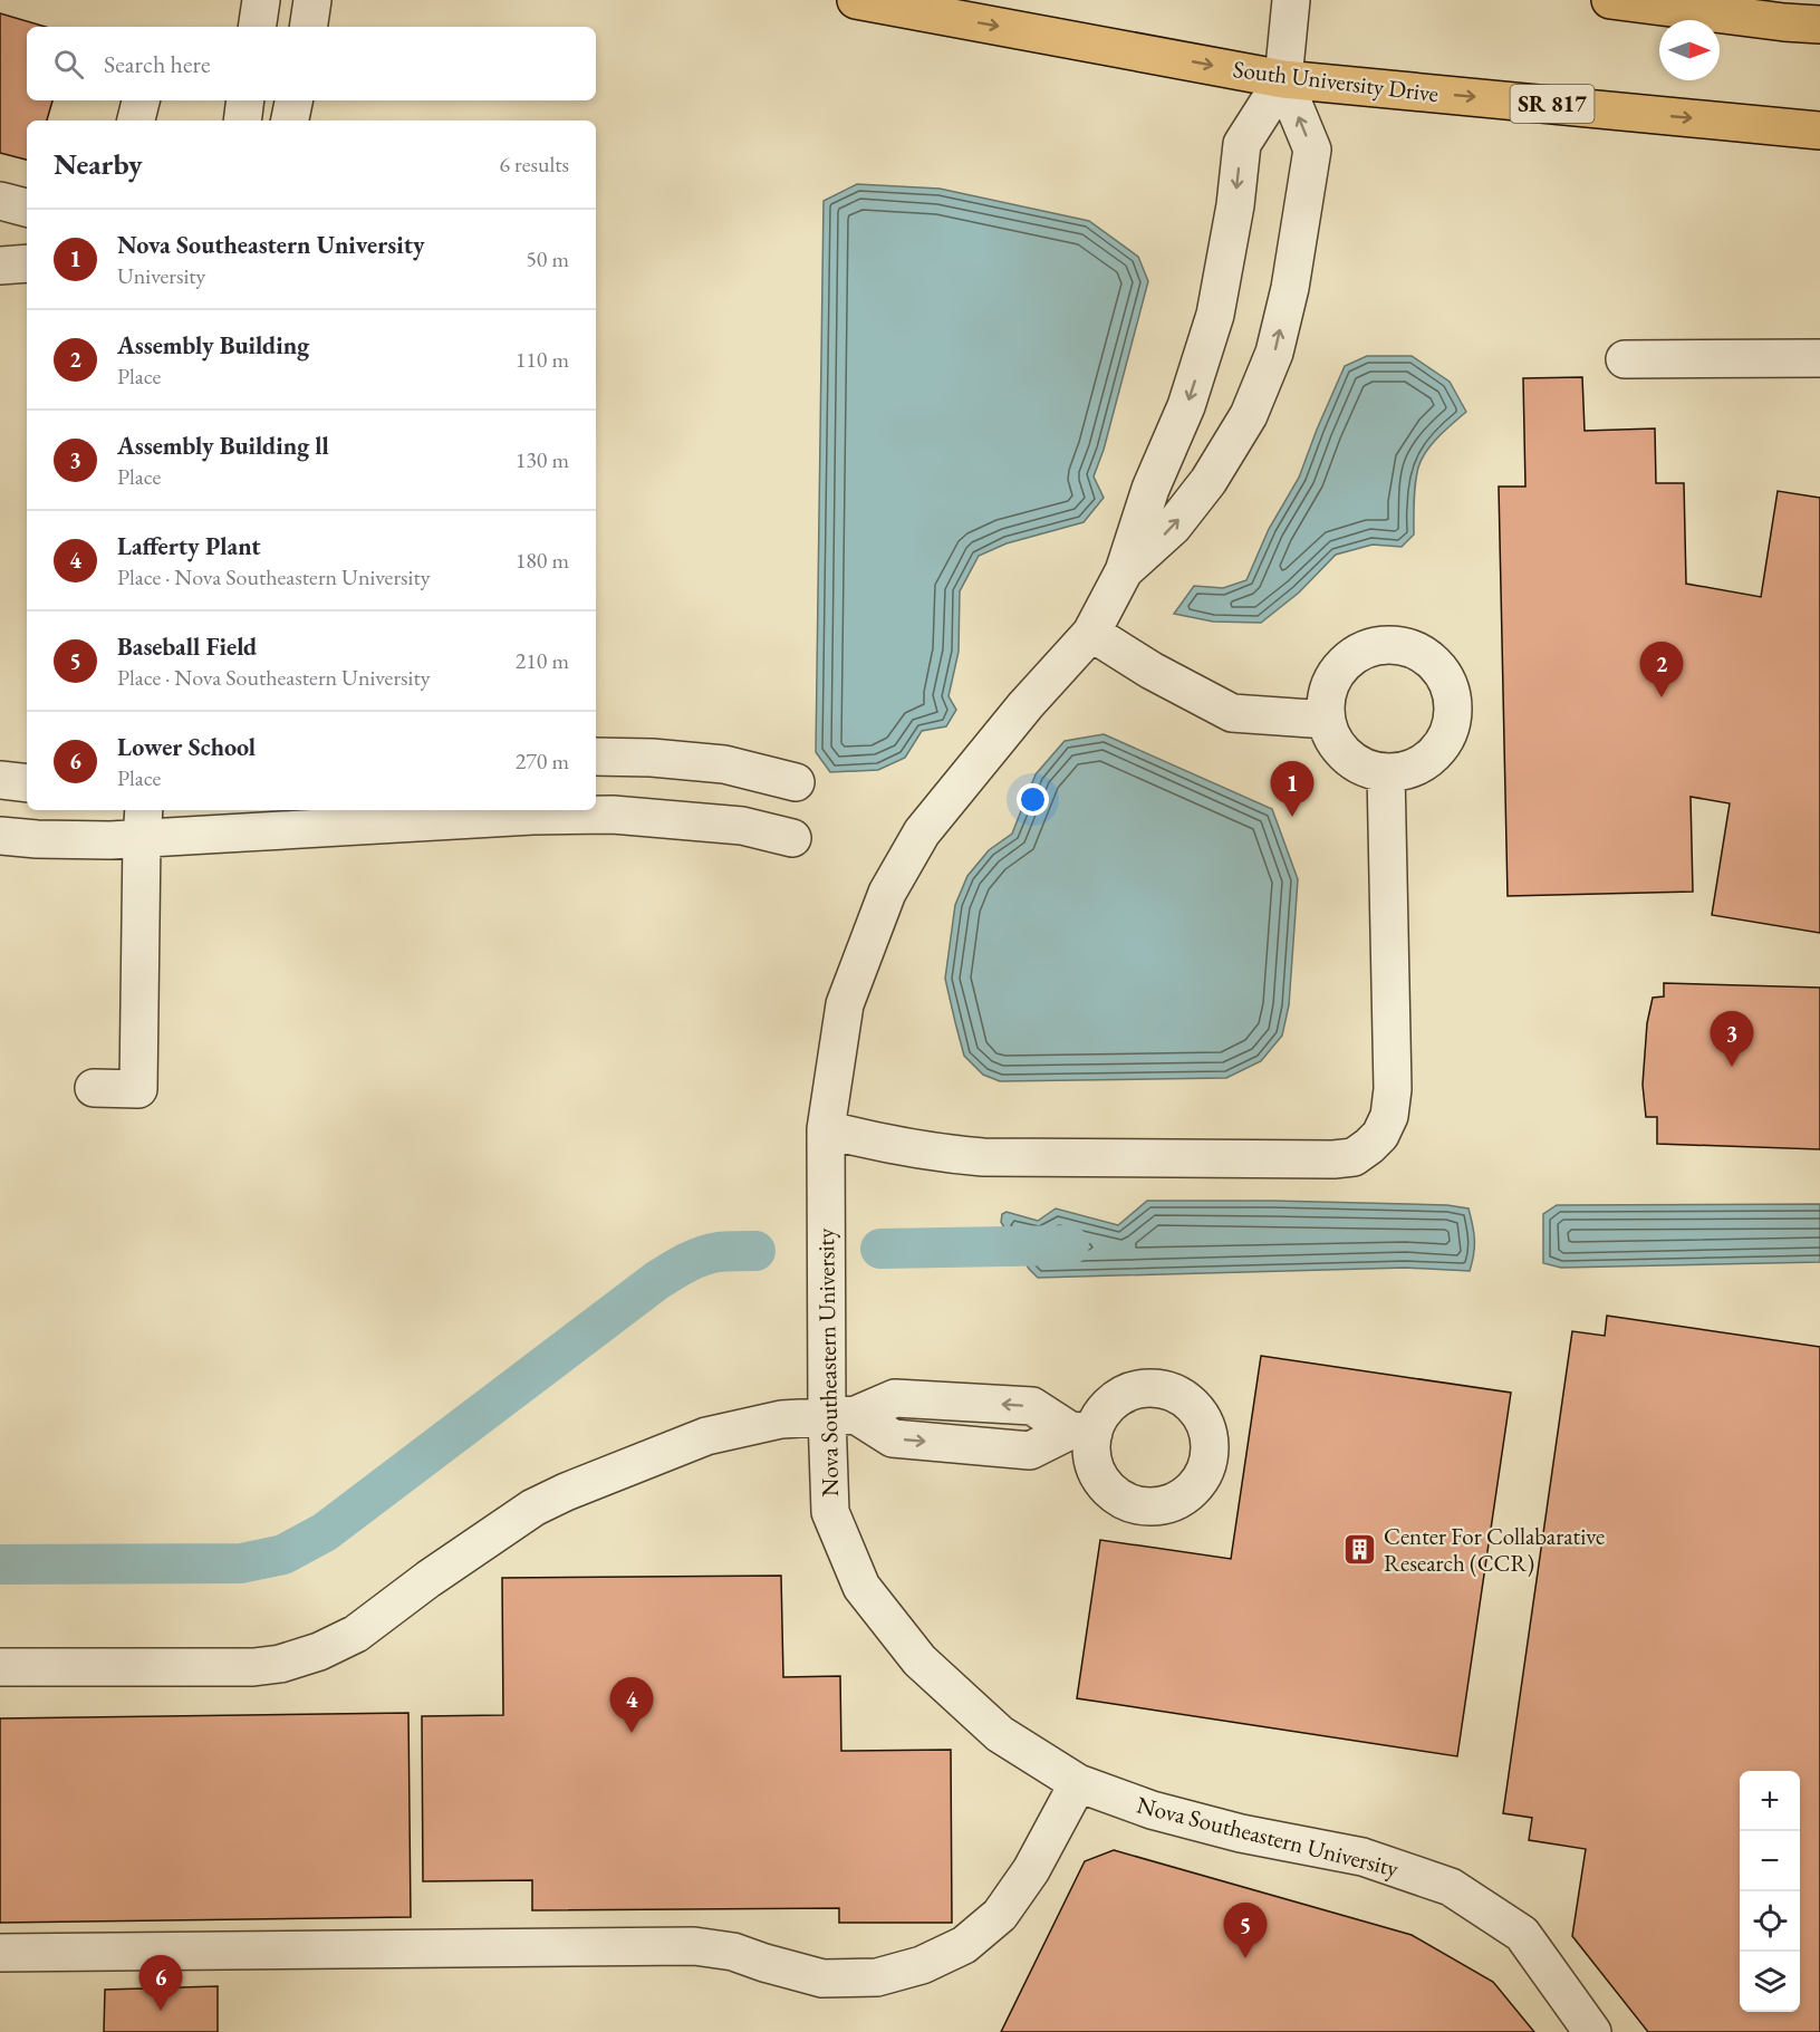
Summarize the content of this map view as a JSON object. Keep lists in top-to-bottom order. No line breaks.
{"streets":{"main road":["South University Drive","SR 817"],"street":["Nova Southeastern University"]},"crossings":[["South University Drive","Nova Southeastern University"]],"one_way":["South University Drive"],"places":{"building":["Center For Collabarative Research (CCR)"]},"north":"right","page":{"search":"Search here","heading":["Nearby","6 results"],"list":[{"mark":"1","name":"Nova Southeastern University","note":"University","value":"50 m"},{"mark":"2","name":"Assembly Building","note":"Place","value":"110 m"},{"mark":"3","name":"Assembly Building ll","note":"Place","value":"130 m"},{"mark":"4","name":"Lafferty Plant","note":"Place · Nova Southeastern University","value":"180 m"},{"mark":"5","name":"Baseball Field","note":"Place · Nova Southeastern University","value":"210 m"},{"mark":"6","name":"Lower School","note":"Place","value":"270 m"}],"pins":["2","1","3","4","5","6"],"map_buttons":["+","−"]}}
